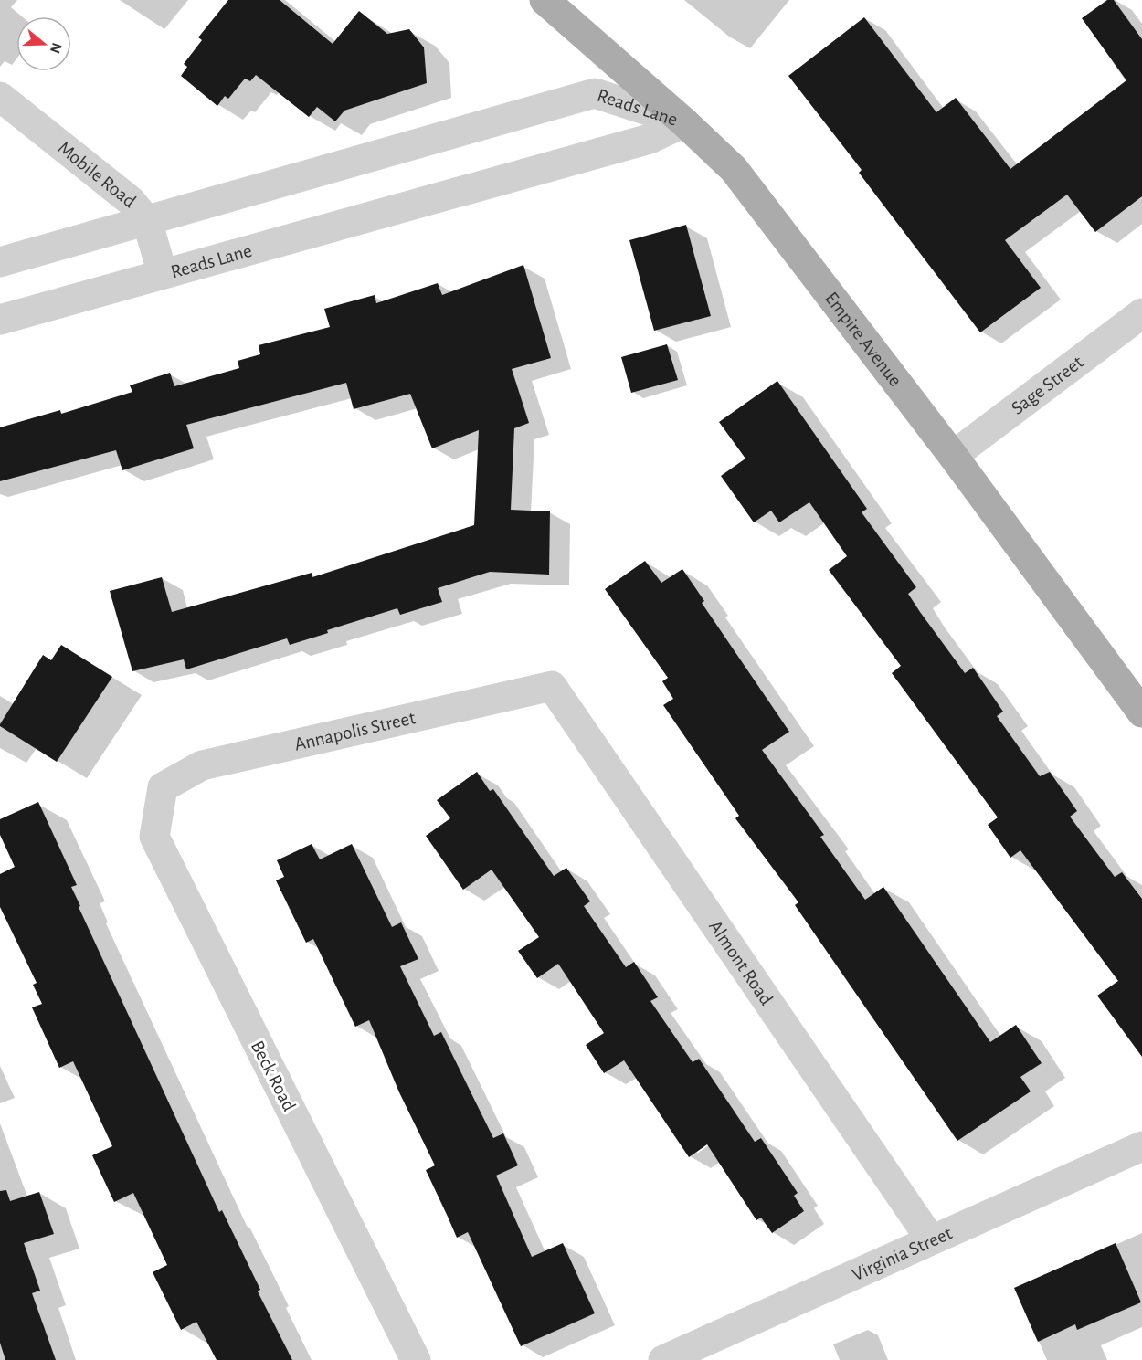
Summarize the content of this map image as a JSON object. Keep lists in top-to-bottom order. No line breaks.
{"streets":{"main road":["Empire Avenue"],"street":["Reads Lane","Mobile Road","Sage Street","Annapolis Street","Almont Road","Beck Road","Virginia Street"]},"crossings":[["Reads Lane","Mobile Road"],["Reads Lane","Empire Avenue"],["Empire Avenue","Sage Street"],["Annapolis Street","Almont Road"],["Annapolis Street","Beck Road"],["Almont Road","Virginia Street"]],"north":"right"}
